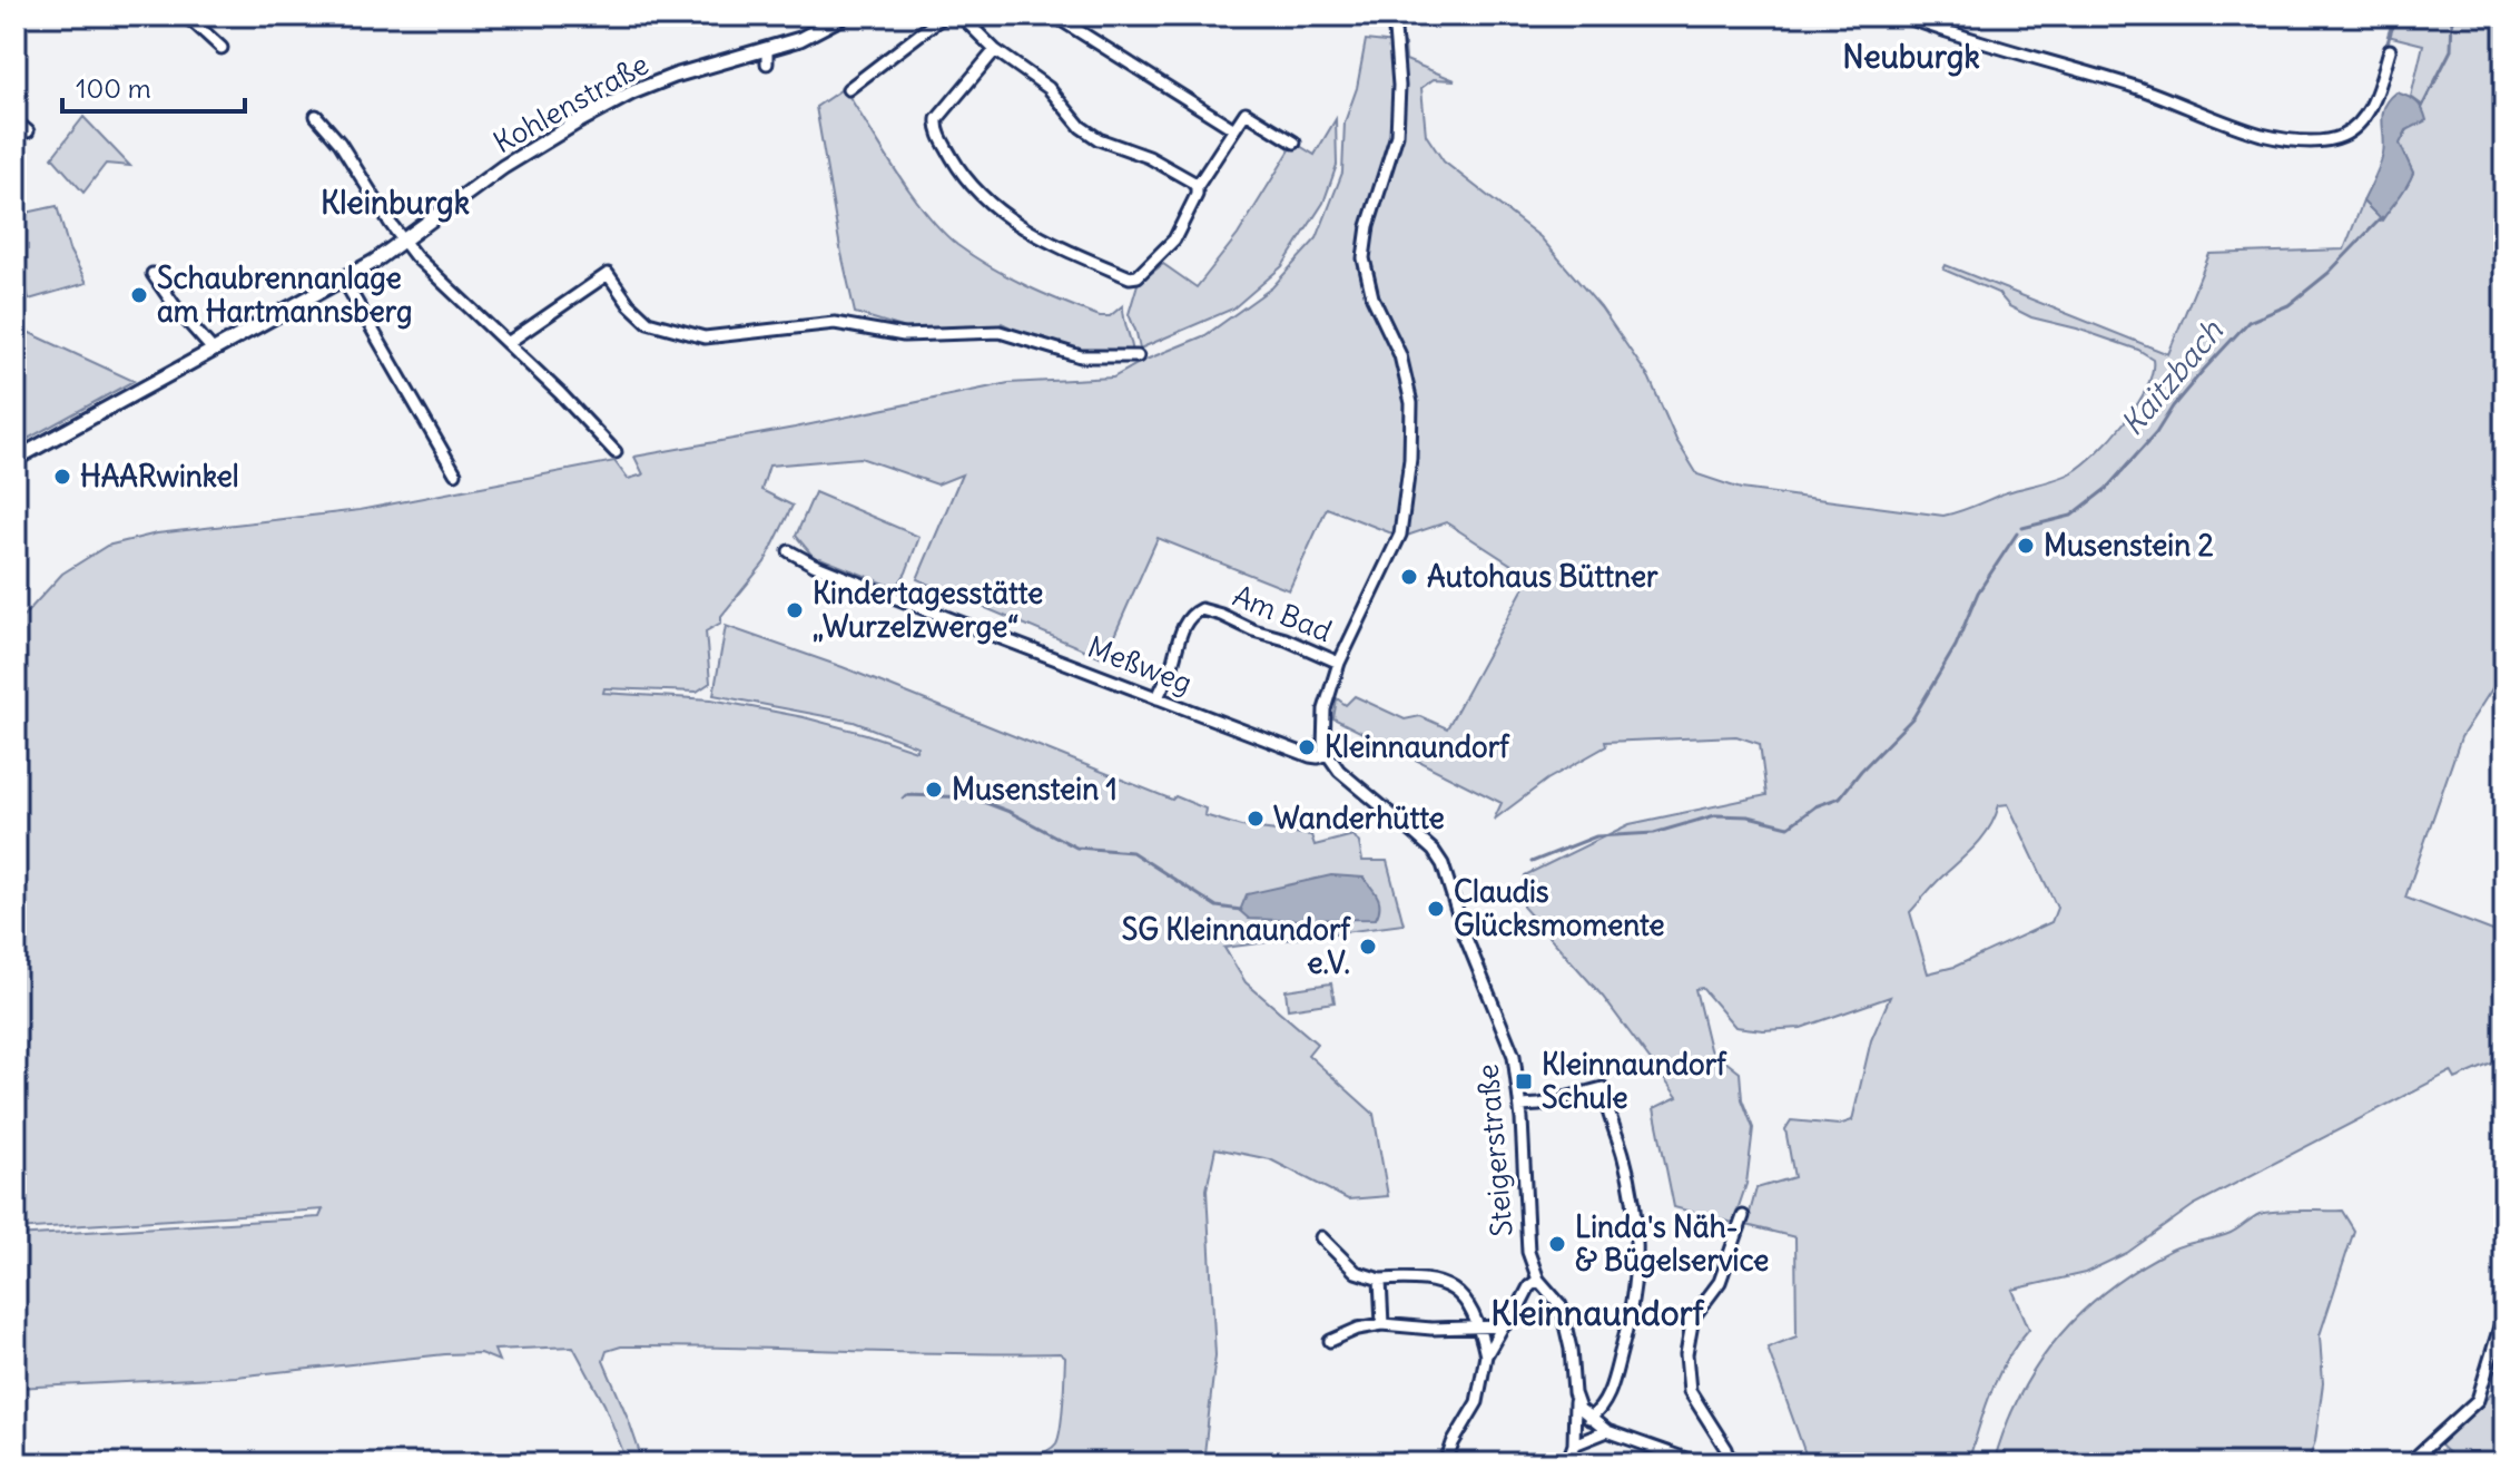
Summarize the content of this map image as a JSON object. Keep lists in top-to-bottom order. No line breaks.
{"streets":{"street":["Kohlenstraße","Am Bad","Meßweg","Steigerstraße"]},"crossings":[["Am Bad","Meßweg"],["Meßweg","Steigerstraße"]],"districts":["Neuburgk","Kleinburgk","Kleinnaundorf"],"water":["Kaitzbach"],"places":{"other":["Schaubrennanlage am Hartmannsberg","HAARwinkel","Musenstein 2","Autohaus Büttner","Kindertagesstätte „Wurzelzwerge“","Kleinnaundorf","Musenstein 1","Wanderhütte","Claudis Glücksmomente","SG Kleinnaundorf e.V.","Linda's Näh- & Bügelservice"],"transit":["Kleinnaundorf Schule"]},"scale_bar":"100 m"}
